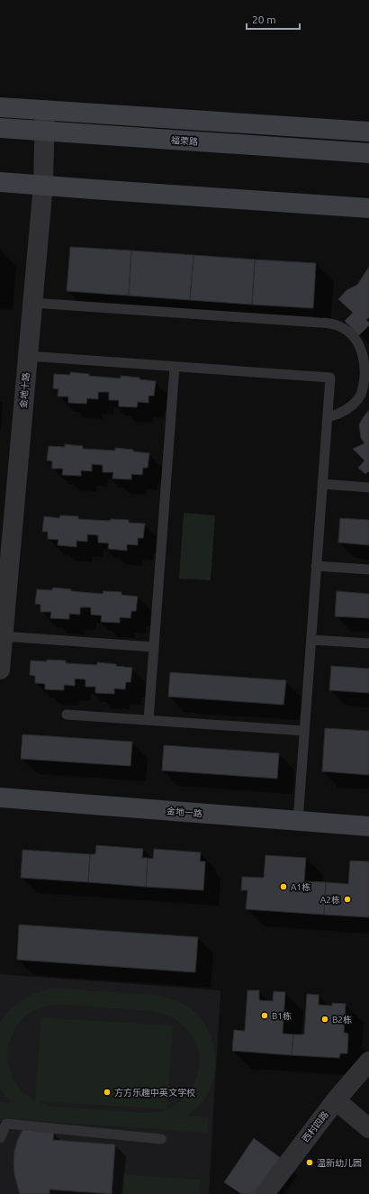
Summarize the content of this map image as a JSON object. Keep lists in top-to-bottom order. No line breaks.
{"streets":{"main road":["福荣路","金地一路"],"street":["金地十路","西村四路"]},"crossings":[["福荣路","金地十路"]],"places":["A1栋","A2栋","B1栋","B2栋","方方乐趣中英文学校","温新幼儿园"],"scale_bar":"20 m"}
